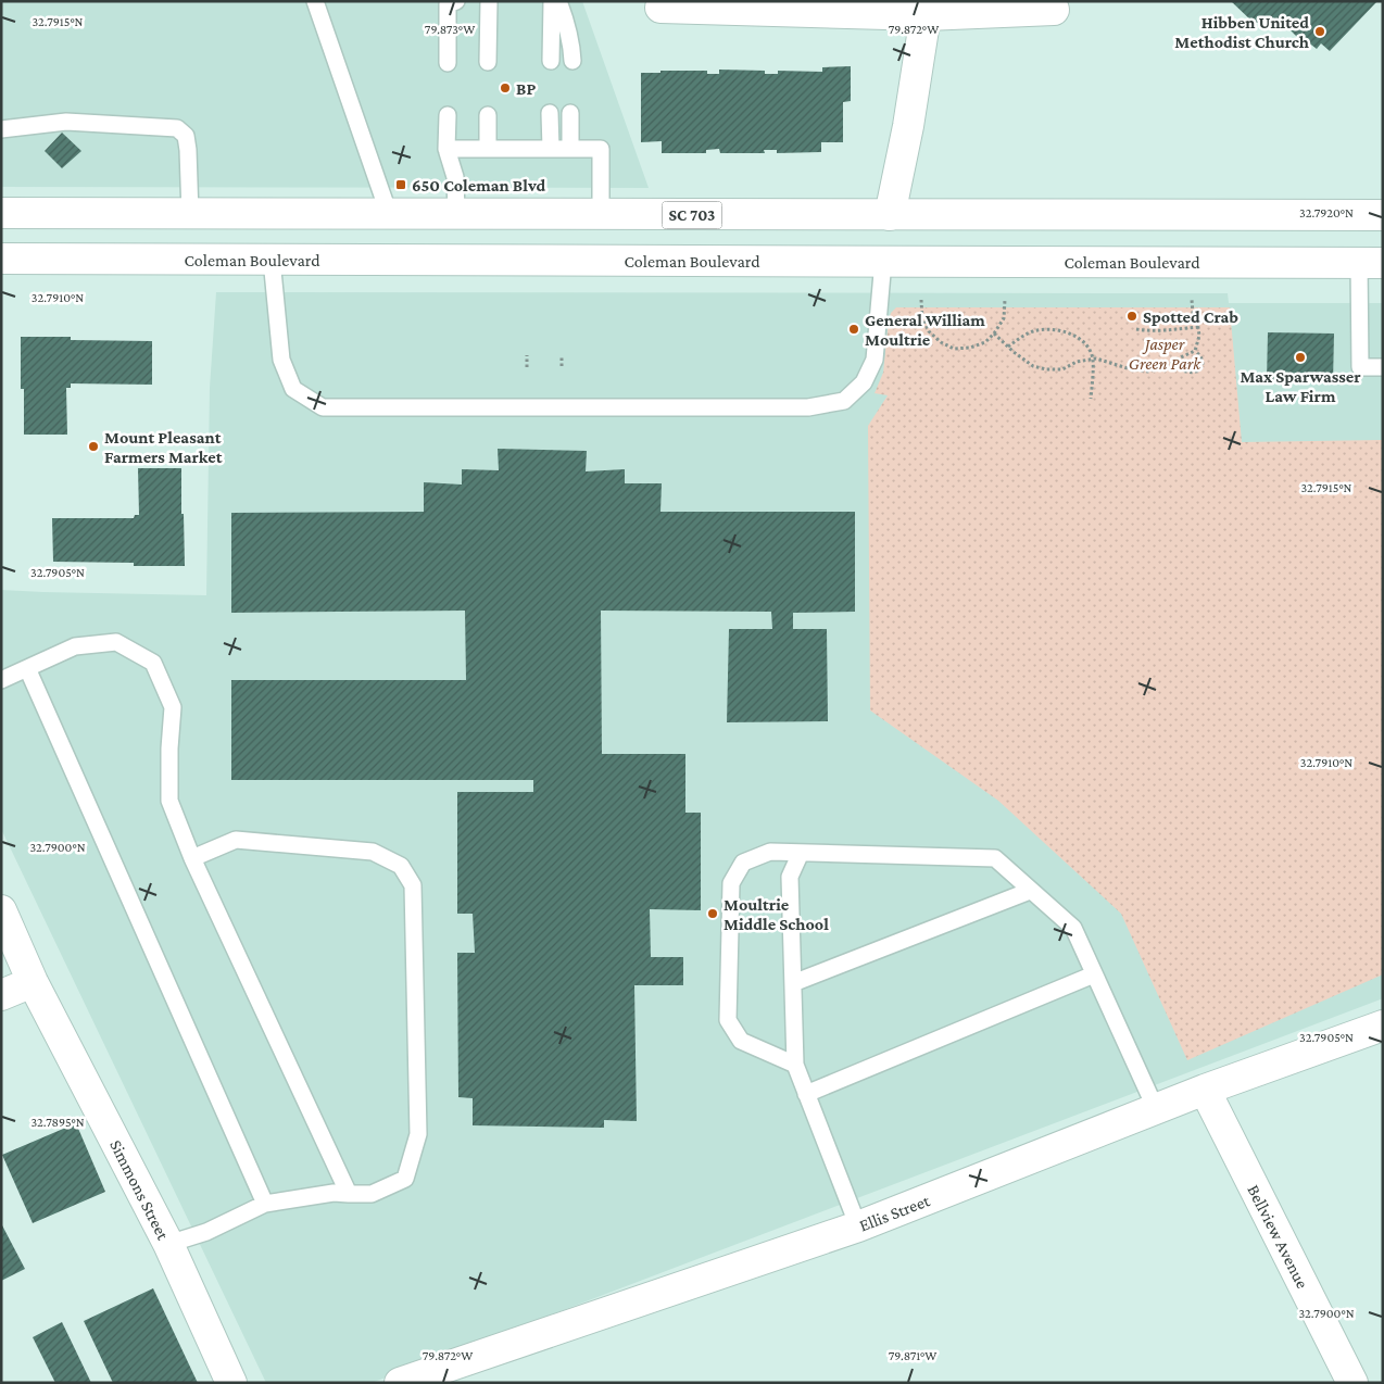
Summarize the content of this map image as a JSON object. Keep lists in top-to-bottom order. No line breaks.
{"streets":{"main road":["SC 703","Coleman Boulevard","Simmons Street","Ellis Street","Bellview Avenue"]},"crossings":[["Ellis Street","Bellview Avenue"]],"parks":["Jasper Green Park"],"places":{"other":["Hibben United Methodist Church","BP","Spotted Crab","General William Moultrie","Max Sparwasser Law Firm","Mount Pleasant Farmers Market","Moultrie Middle School"],"transit":["650 Coleman Blvd"]},"coordinates":["32.7915°N","79.873°W","79.872°W","32.7920°N","32.7910°N","32.7905°N","32.7900°N","32.7895°N","79.871°W"]}
